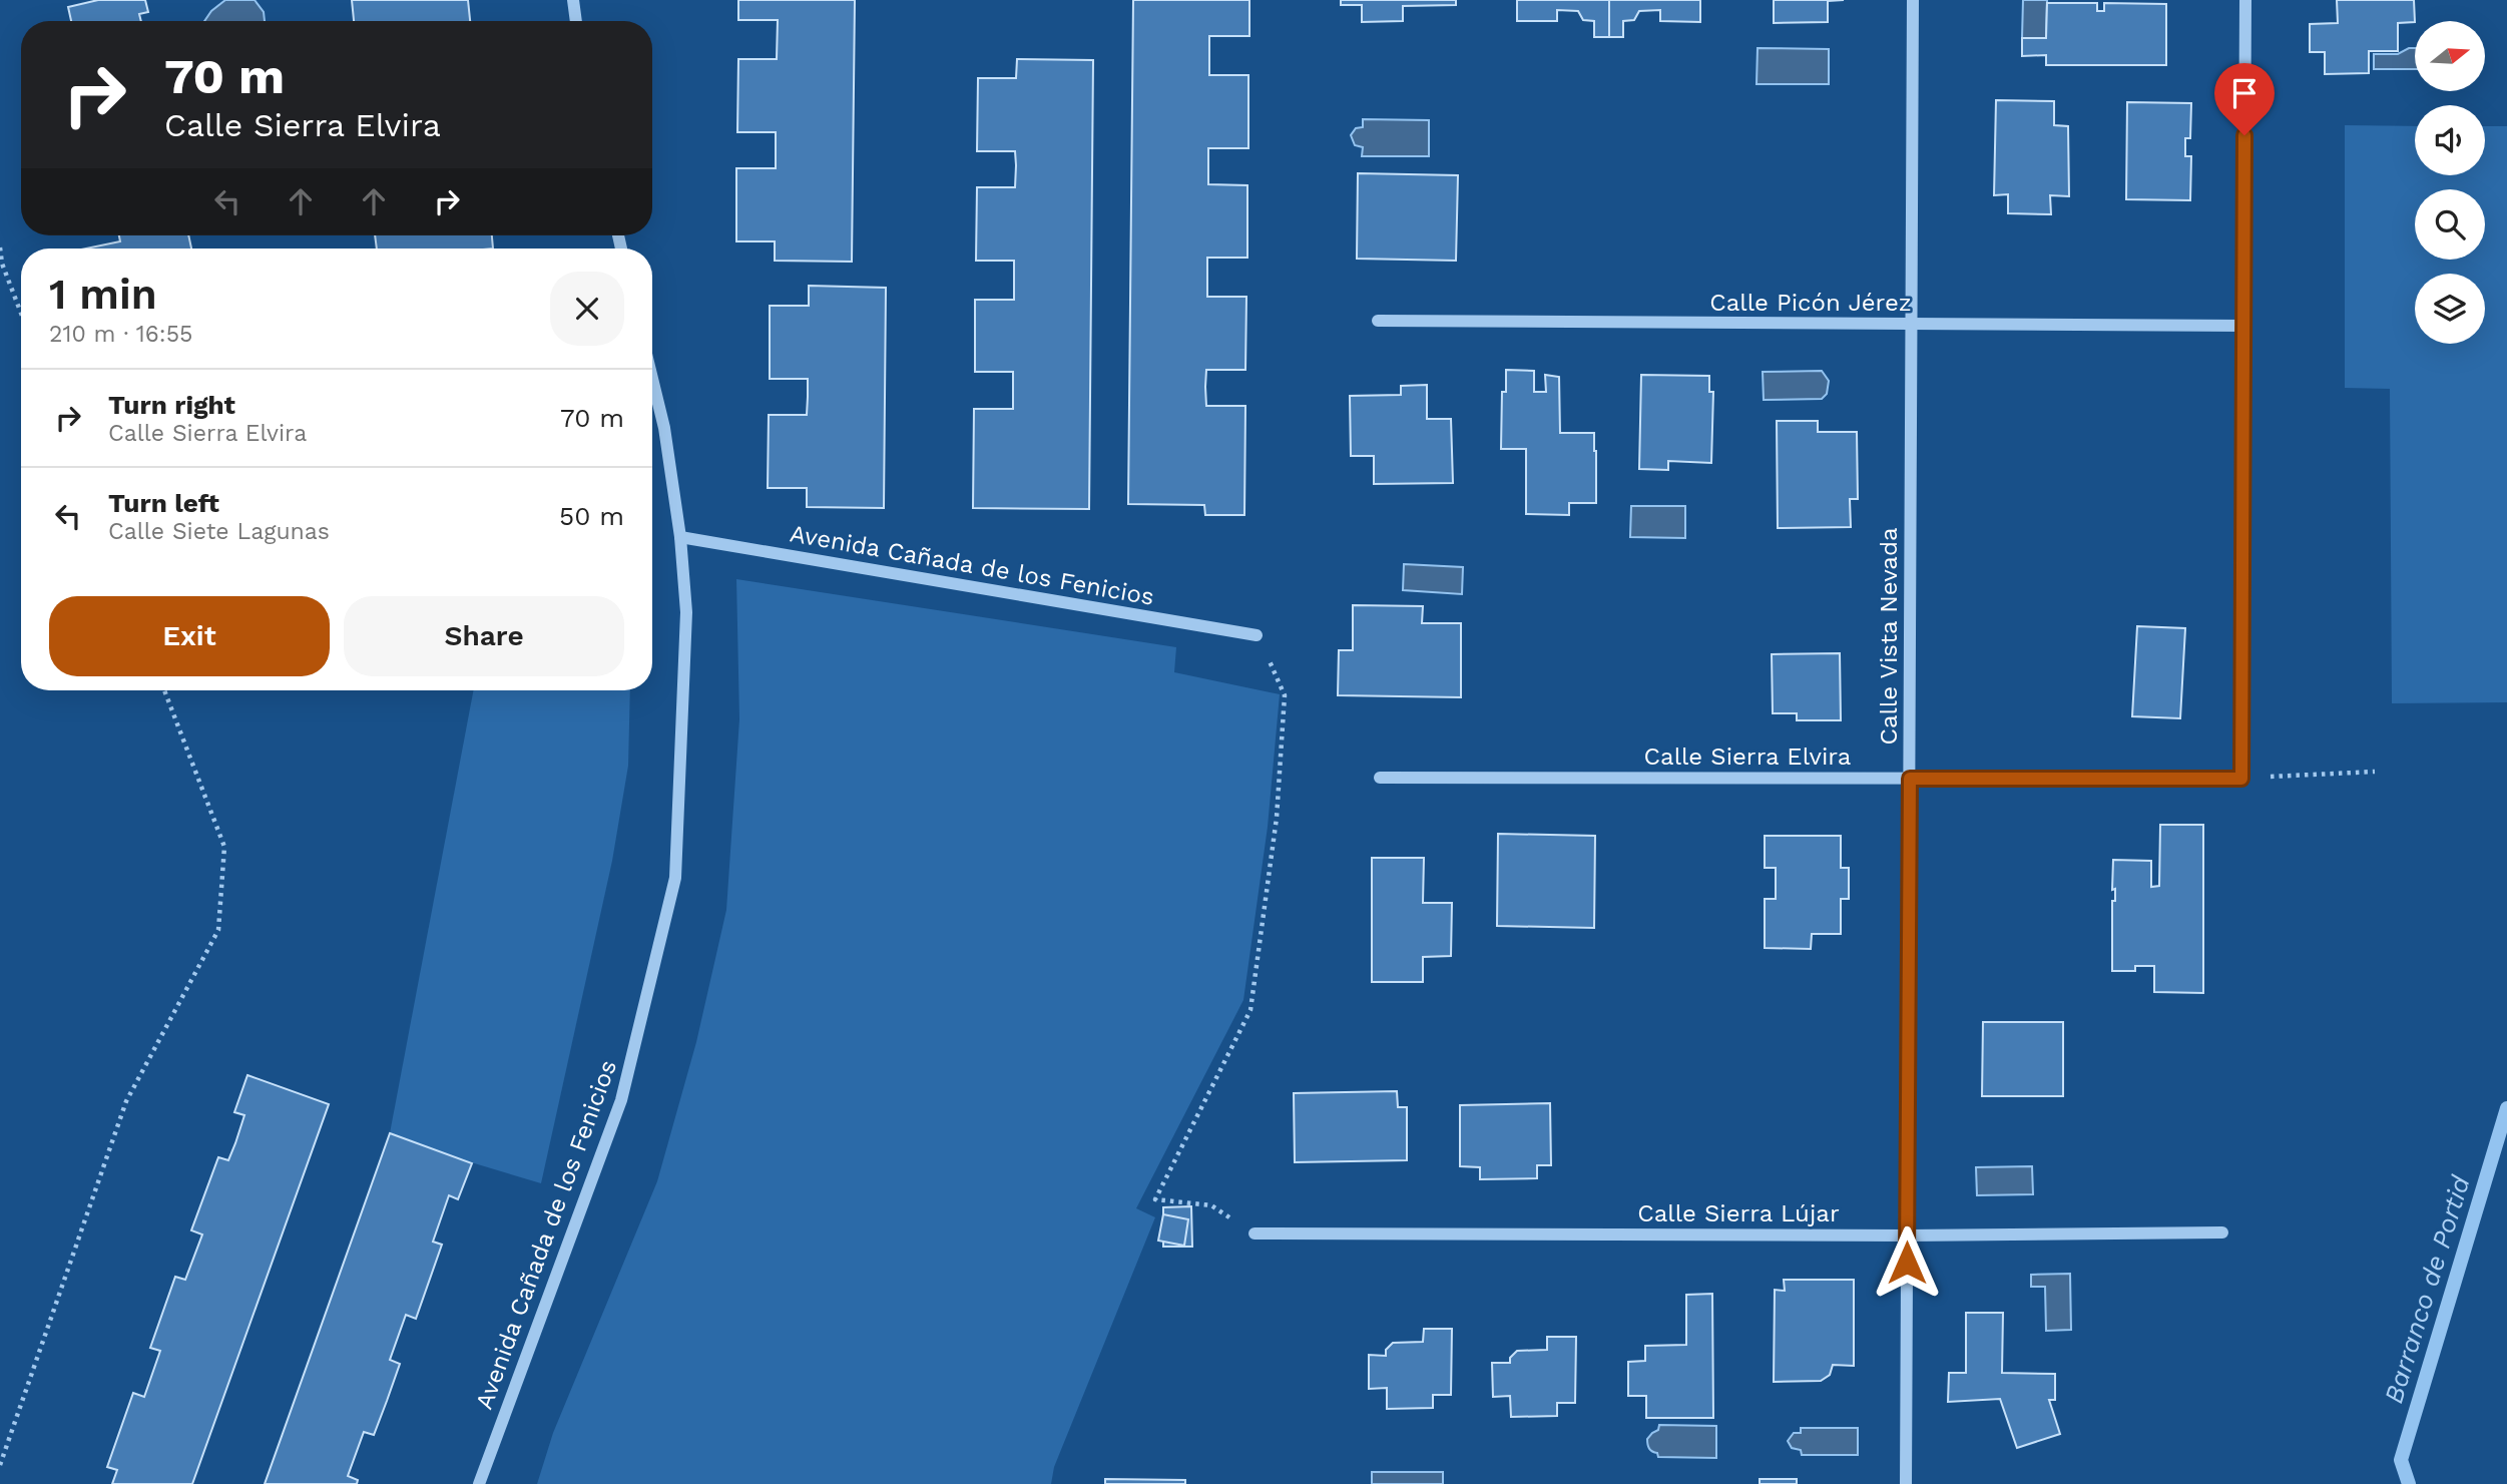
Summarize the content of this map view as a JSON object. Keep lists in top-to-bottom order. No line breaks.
{"streets":{"street":["Calle Picón Jérez","Avenida Cañada de los Fenicios","Calle Vista Nevada","Calle Sierra Elvira","Calle Sierra Lújar"]},"crossings":[["Calle Picón Jérez","Calle Vista Nevada"],["Calle Vista Nevada","Calle Sierra Elvira"],["Calle Vista Nevada","Calle Sierra Lújar"]],"water":["Barranco de Portid"],"north":"right","page":{"turn":["70 m","Calle Sierra Elvira"],"heading":["1 min","210 m · 16:55"],"list":[{"name":"Turn right","note":"Calle Sierra Elvira","value":"70 m"},{"name":"Turn left","note":"Calle Siete Lagunas","value":"50 m"}],"buttons":["Exit","Share"]}}
